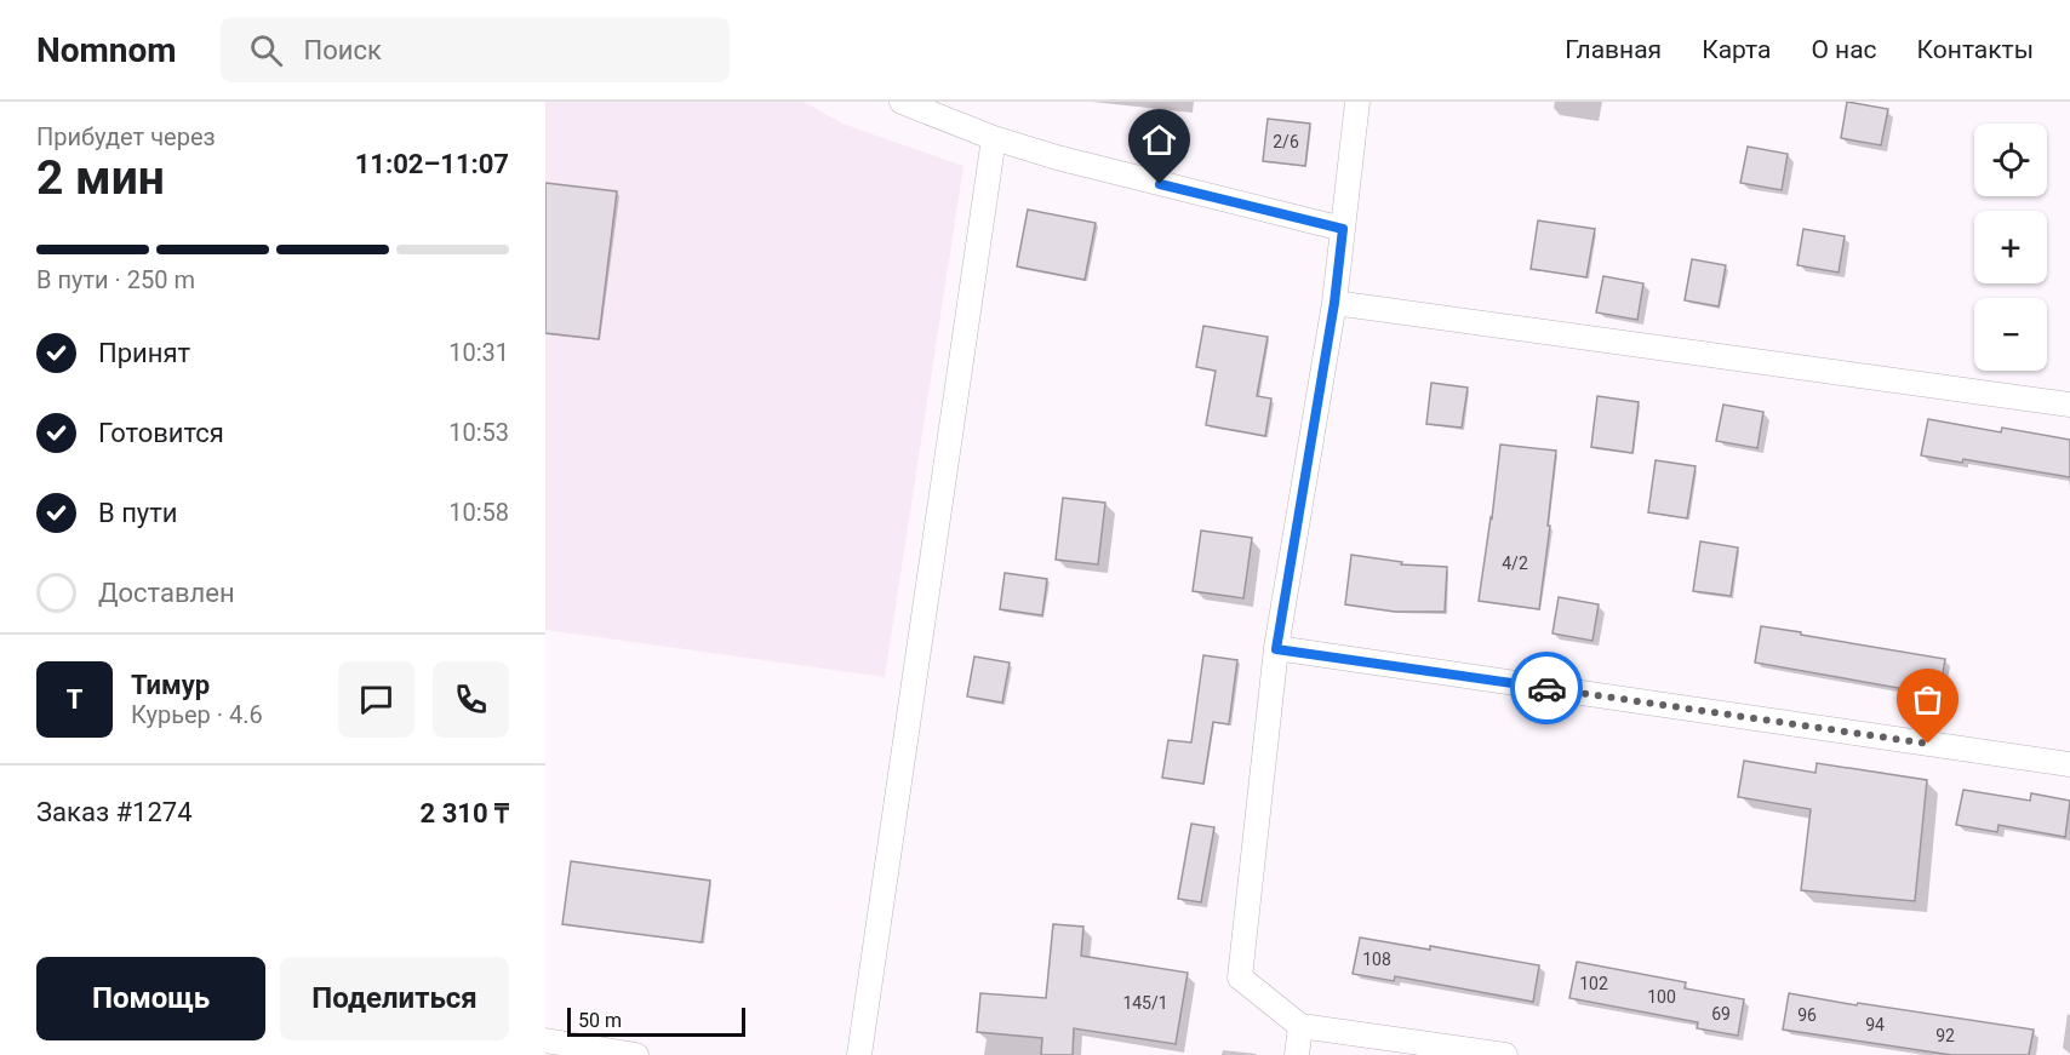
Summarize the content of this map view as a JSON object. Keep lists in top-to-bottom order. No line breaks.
{"house_numbers":["2/6","4/2","108","102","100","145/1","69","96","94","92"],"scale_bar":"50 m","page":{"header":"Nomnom","search":"Поиск","nav":["Главная","Карта","О нас","Контакты"],"heading":["2 мин","Прибудет через","11:02–11:07"],"panel":["Тимур","Курьер · 4.6","Заказ #1274","2 310 ₸"],"map_buttons":["+","−"],"bar":"В пути · 250 m","list":[["Принят","10:31"],["Готовится","10:53"],["В пути","10:58"],"Доставлен"],"round":"Т","buttons":["Помощь","Поделиться"],"scale":"50 m"}}
